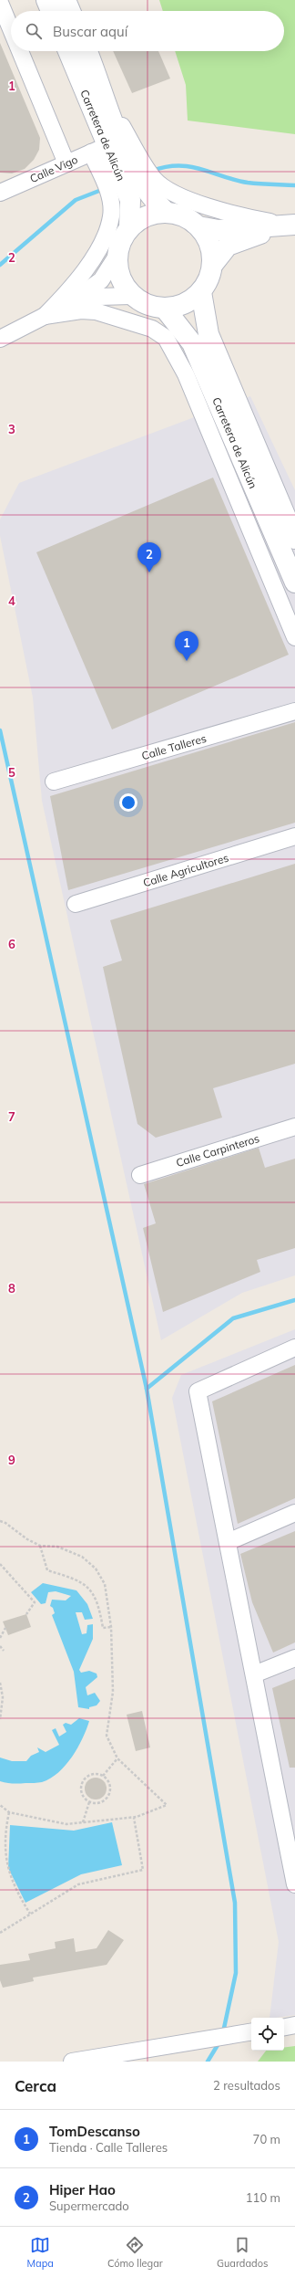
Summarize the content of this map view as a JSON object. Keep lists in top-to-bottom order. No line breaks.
{"streets":{"main road":["Carretera de Alicún"],"street":["Calle Vigo","Calle Talleres","Calle Agricultores","Calle Carpinteros"]},"crossings":[["Carretera de Alicún","Calle Vigo"]],"page":{"search":"Buscar aquí","pins":["2","1"],"heading":["Cerca","2 resultados"],"list":[{"mark":"1","name":"TomDescanso","note":"Tienda · Calle Talleres","value":"70 m"},{"mark":"2","name":"Hiper Hao","note":"Supermercado","value":"110 m"}],"nav":["Mapa","Cómo llegar","Guardados"]},"grid":{"rows":["1","2","3","4","5","6","7","8","9"]}}
